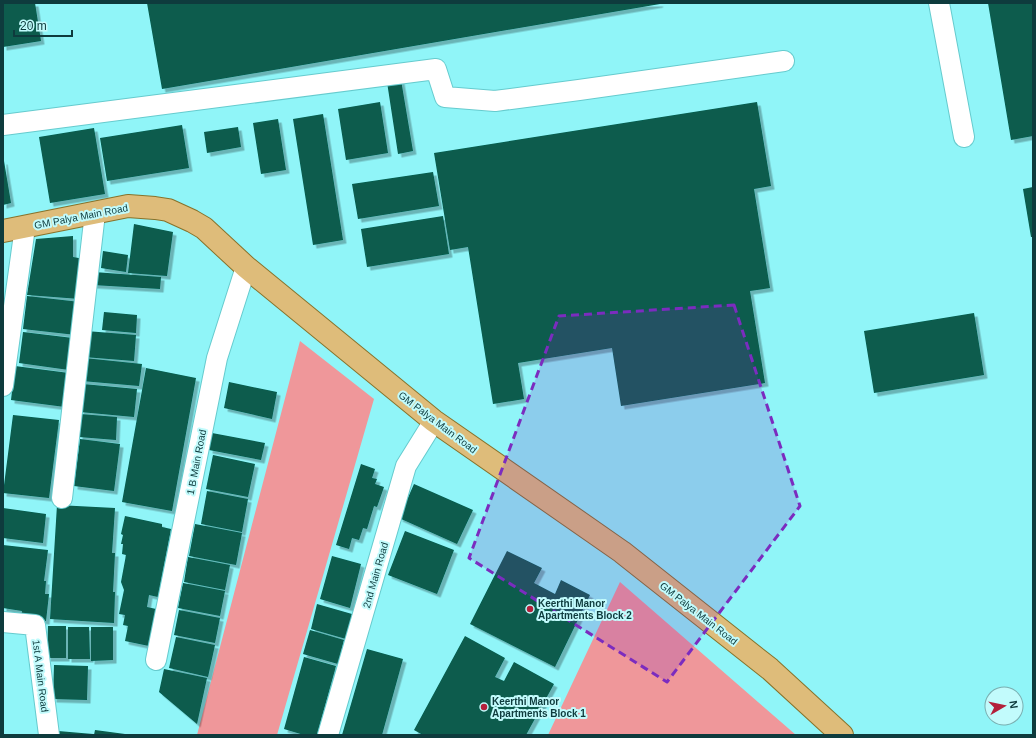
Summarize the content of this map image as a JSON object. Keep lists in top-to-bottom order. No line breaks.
{"streets":{"main road":["GM Palya Main Road"],"street":["1 B Main Road","2nd Main Road","1st A Main Road"]},"crossings":[["GM Palya Main Road","1 B Main Road"],["GM Palya Main Road","2nd Main Road"]],"places":["Keerthi Manor Apartments Block 2","Keerthi Manor Apartments Block 1"],"scale_bar":"20 m","north":"right"}
